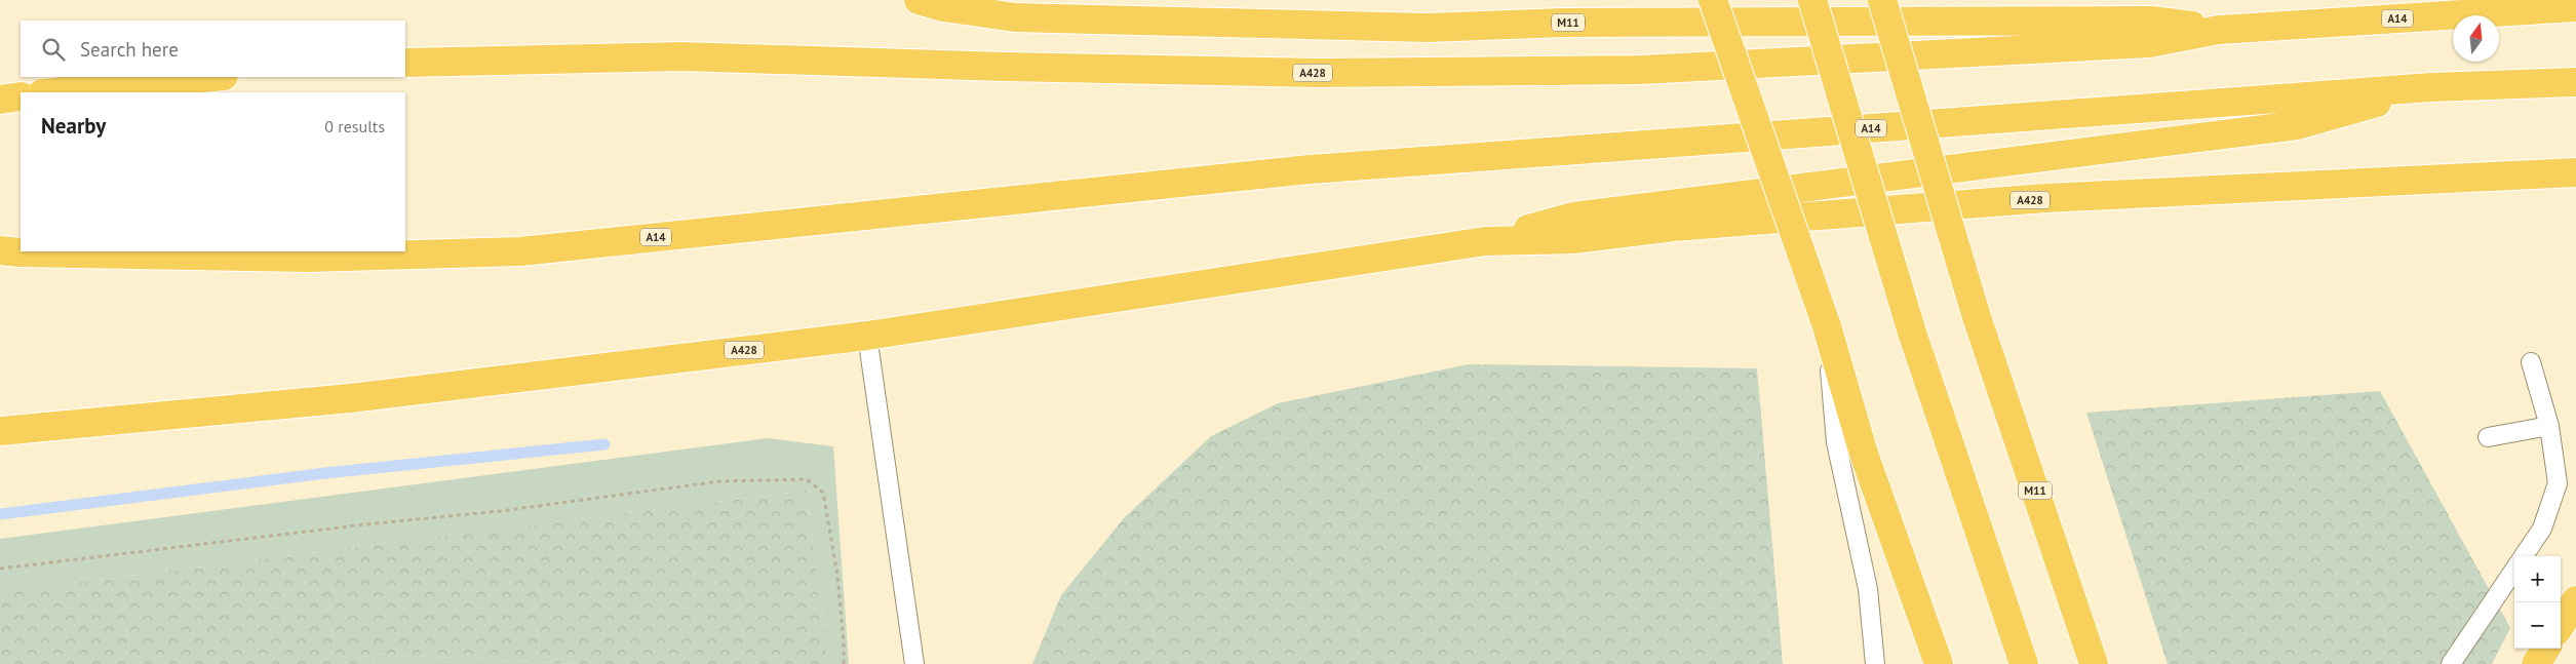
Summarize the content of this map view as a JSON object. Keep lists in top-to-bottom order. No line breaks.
{"streets":{"highway":["A14","M11","A428"]},"crossings":[["A14","M11"],["A14","A428"],["M11","A428"]],"north":"top","page":{"search":"Search here","heading":["Nearby","0 results"],"map_buttons":["+","−"]}}
